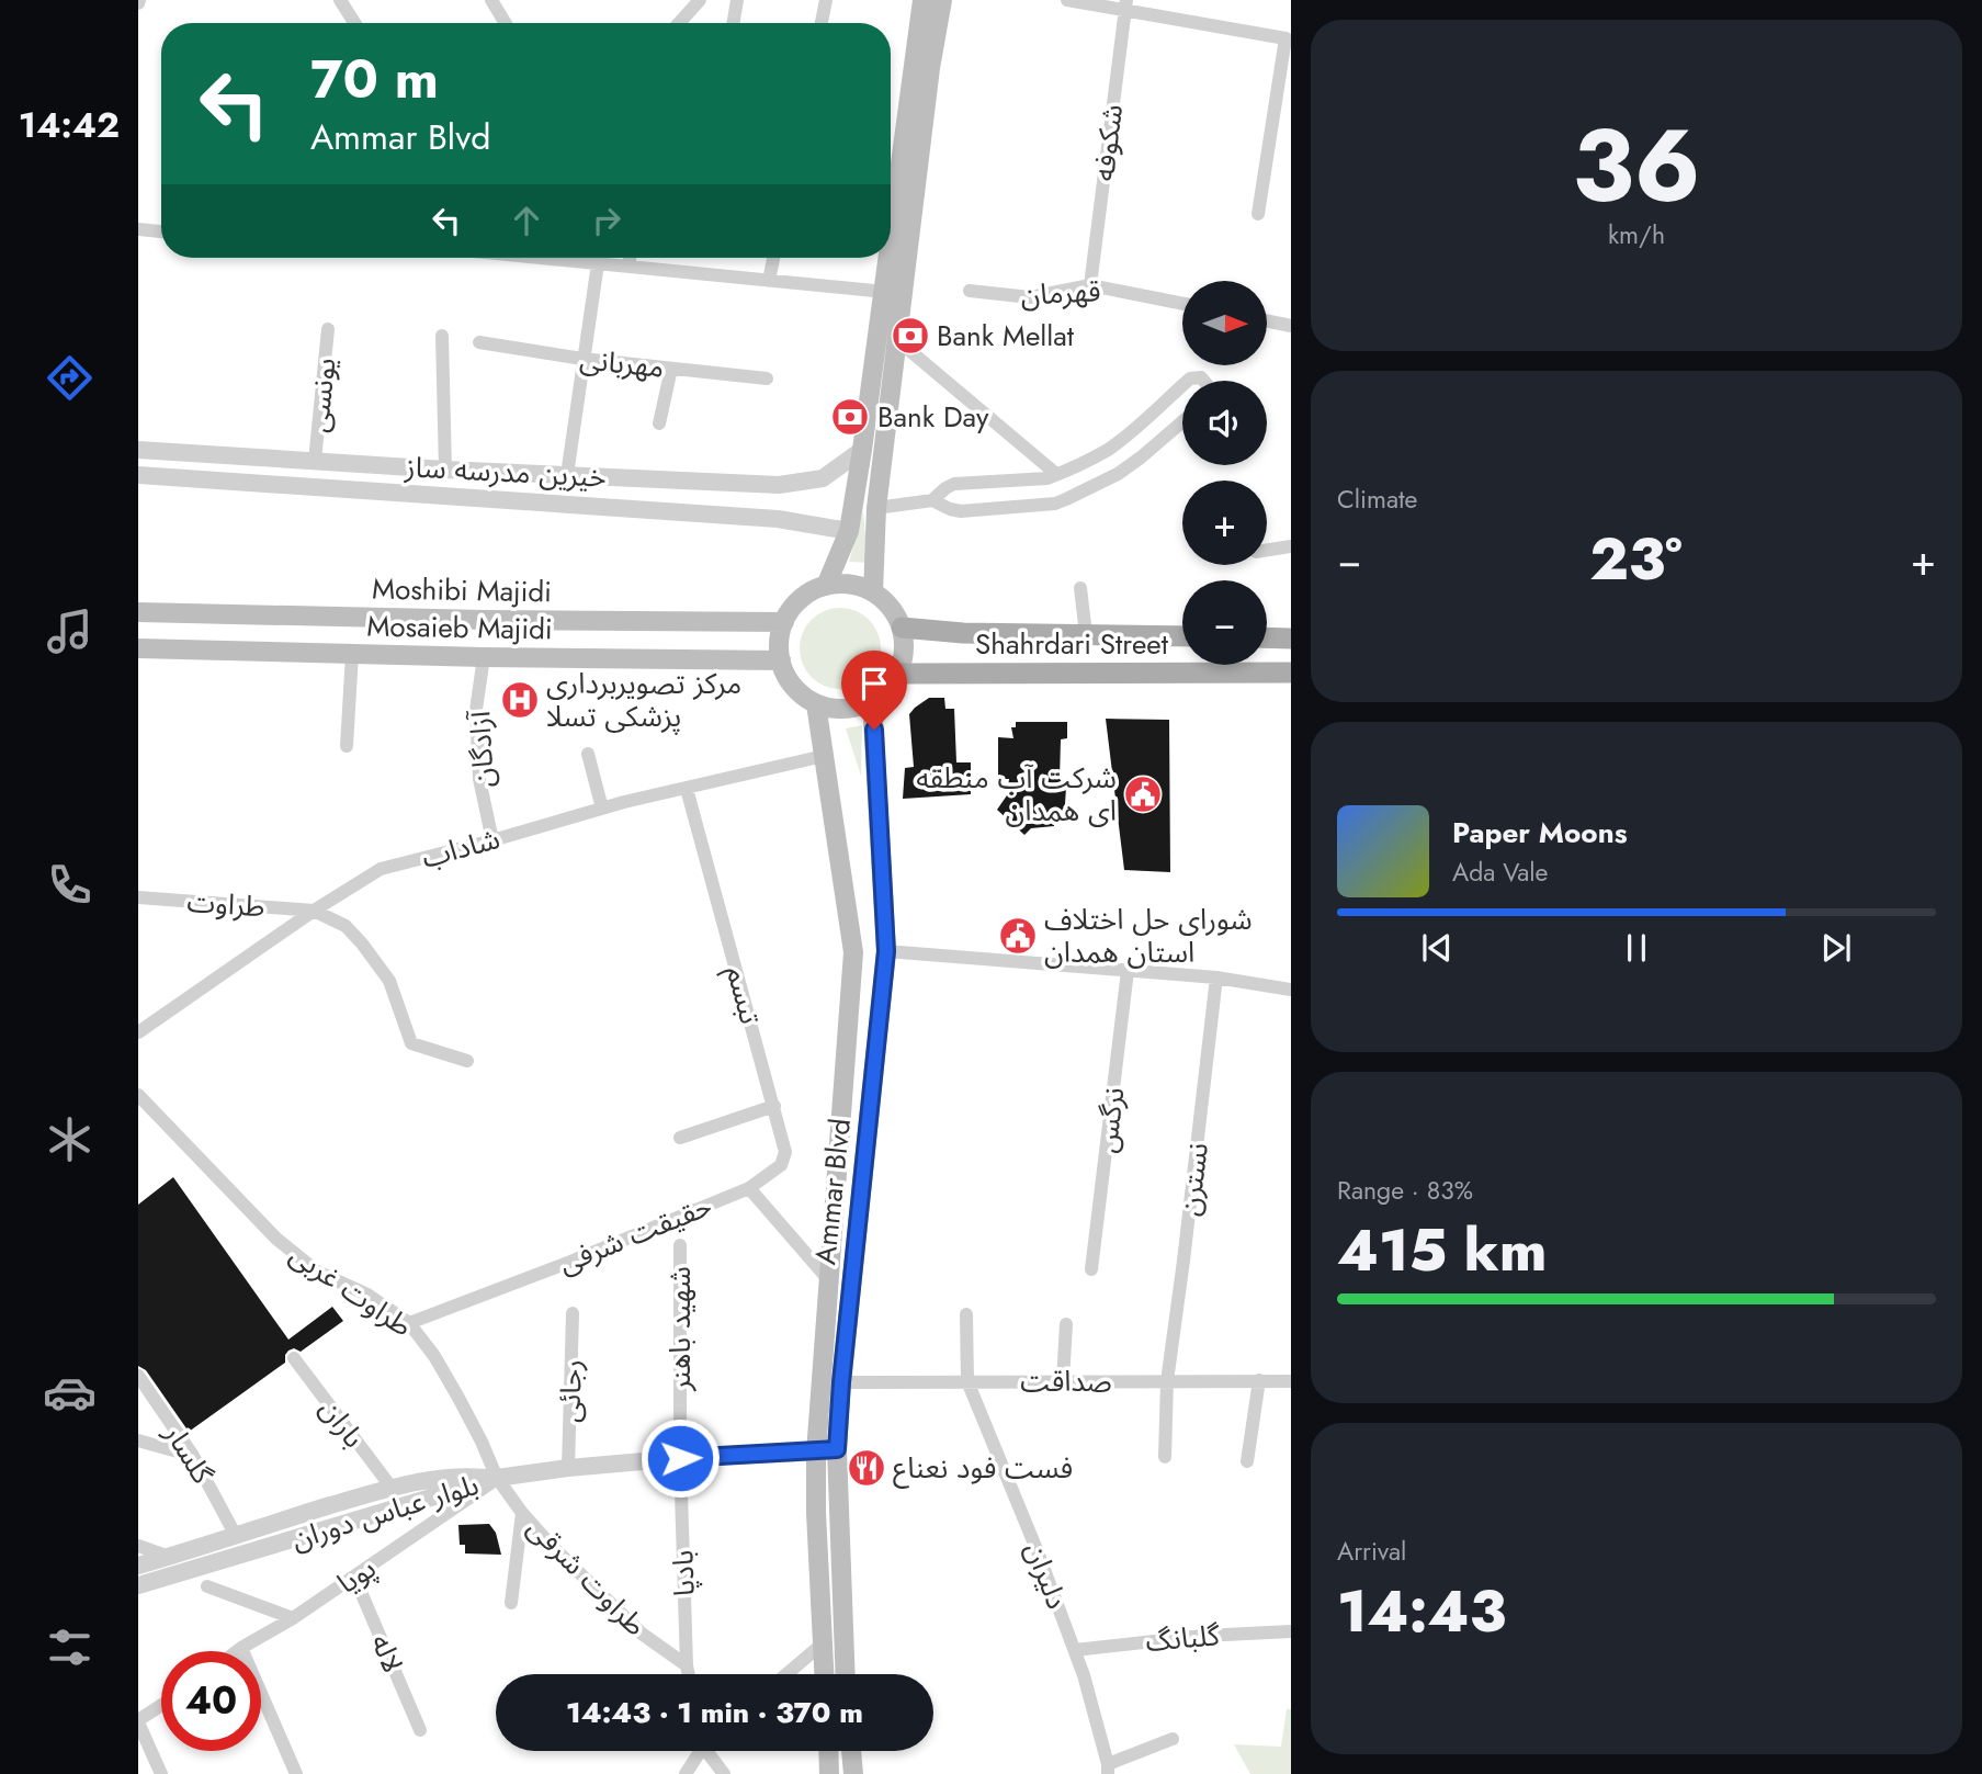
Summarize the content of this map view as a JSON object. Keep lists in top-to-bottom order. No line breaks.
{"streets":{"main road":["Moshibi Majidi","Mosaieb Majidi","Shahrdari Street","Ammar Blvd"],"street":["شکوفه","قهرمان","مهربانی","یونسی","خیرین مدرسه ساز","آزادگان","شاداب","طراوت","تبسم","نرگس","نسترن","حقیقت شرفی","طراوت غربی","شهید باهنر","صداقت","رجائی","باران","گلسار","بلوار عباس دوران","بادپا","پویا","دلیران","طراوت شرقی","گلبانگ","لاله"]},"crossings":[["شکوفه","قهرمان"],["یونسی","خیرین مدرسه ساز"],["Moshibi Majidi","Mosaieb Majidi"],["Moshibi Majidi","Shahrdari Street"],["Moshibi Majidi","Ammar Blvd"],["Mosaieb Majidi","Shahrdari Street"],["Mosaieb Majidi","آزادگان"],["Mosaieb Majidi","Ammar Blvd"],["Shahrdari Street","Ammar Blvd"],["آزادگان","شاداب"],["شاداب","طراوت"],["شاداب","تبسم"],["شاداب","Ammar Blvd"],["تبسم","حقیقت شرفی"],["نسترن","صداقت"],["Ammar Blvd","حقیقت شرفی"],["Ammar Blvd","صداقت"],["حقیقت شرفی","طراوت غربی"],["طراوت غربی","بلوار عباس دوران"],["طراوت غربی","پویا"],["طراوت غربی","طراوت شرقی"],["شهید باهنر","بادپا"],["صداقت","دلیران"],["باران","بلوار عباس دوران"],["گلسار","بلوار عباس دوران"],["بلوار عباس دوران","پویا"],["بلوار عباس دوران","طراوت شرقی"],["بادپا","طراوت شرقی"],["پویا","طراوت شرقی"],["پویا","لاله"],["دلیران","گلبانگ"]],"places":{"bank":["Bank Mellat","Bank Day"],"hospital":["مرکز تصویربرداری پزشکی تسلا"],"public building":["شرکت آب منطقه ای همدان","شوراى حل اختلاف استان همدان"],"restaurant":["فست فود نعناع"]},"north":"right","page":{"tabs":"14:42","tile":[["36","km/h"],"Climate",["Range · 83%","415 km"],["Arrival","14:43"]],"turn":["70 m","Ammar Blvd"],"map_buttons":["+","−"],"heat":["−","23°","+"],"song":["Paper Moons","Ada Vale"],"limit":"40","trip":"14:43 · 1 min · 370 m"}}
